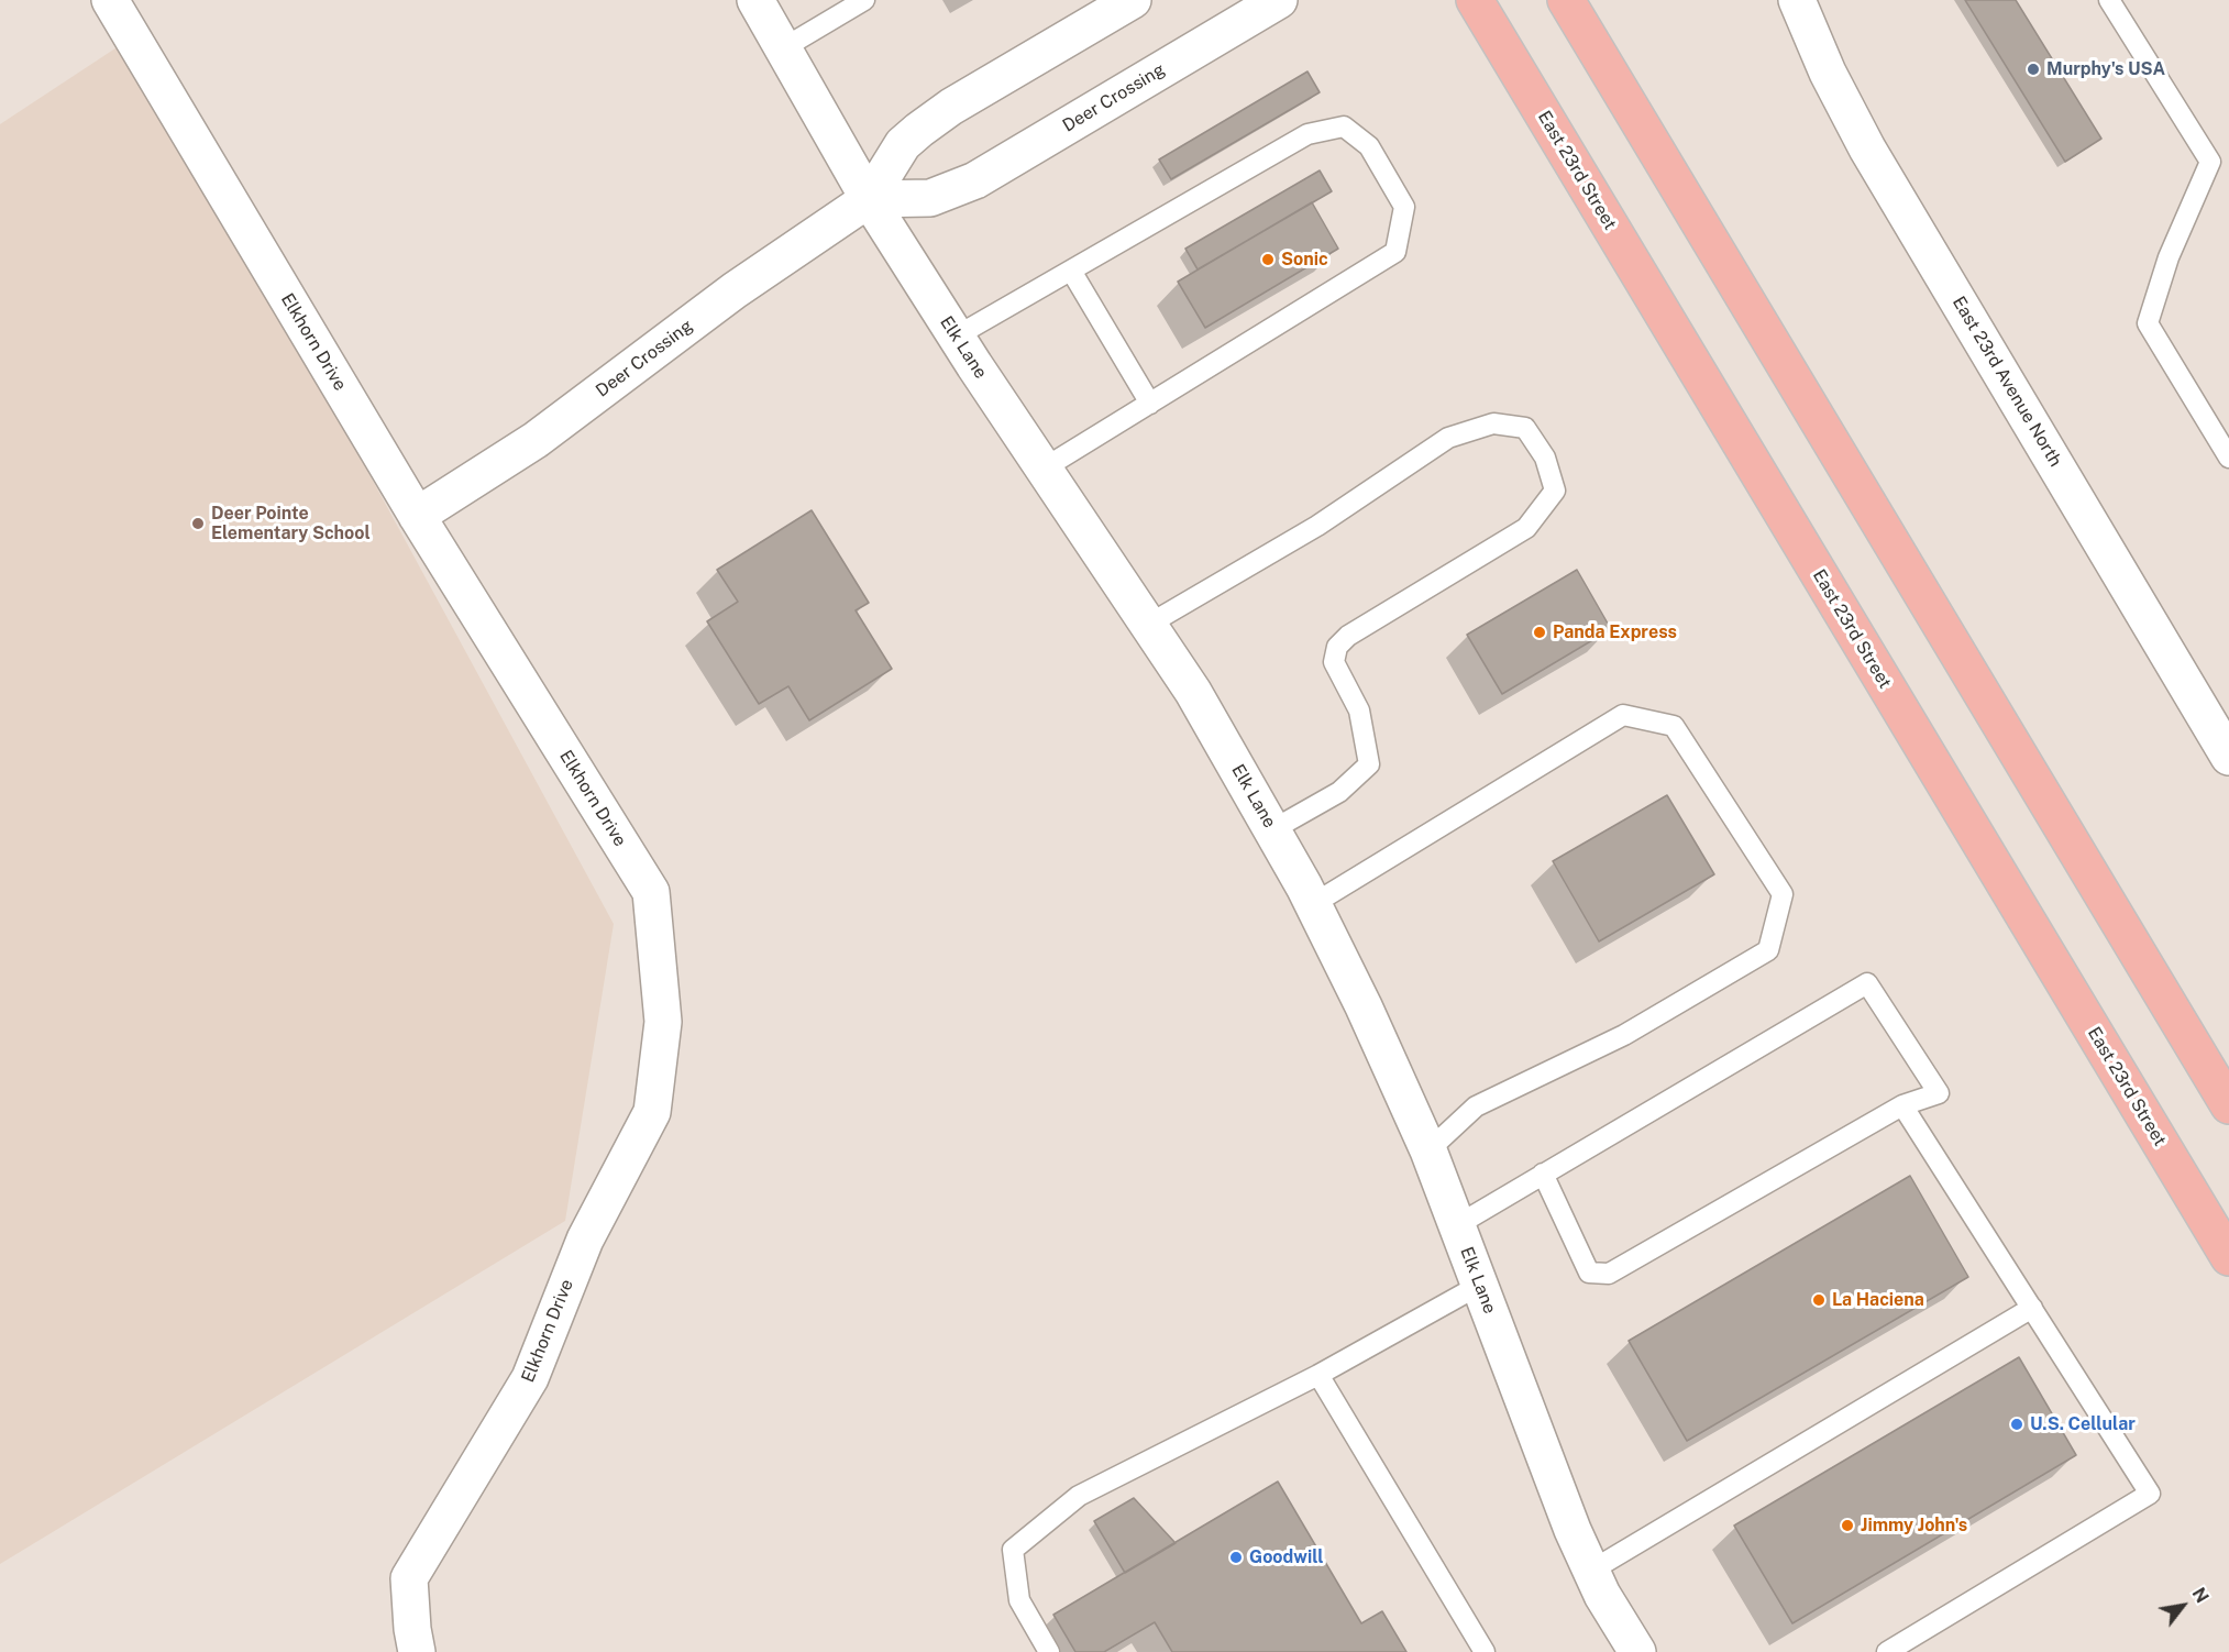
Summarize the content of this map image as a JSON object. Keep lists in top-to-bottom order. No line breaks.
{"streets":{"main road":["East 23rd Street"],"street":["Deer Crossing","Elkhorn Drive","Elk Lane","East 23rd Avenue North"]},"crossings":[["Deer Crossing","Elkhorn Drive"],["Deer Crossing","Elk Lane"]],"places":["Murphy's USA","Sonic","Deer Pointe Elementary School","Panda Express","La Haciena","U.S. Cellular","Jimmy John's","Goodwill"],"north":"top right"}
